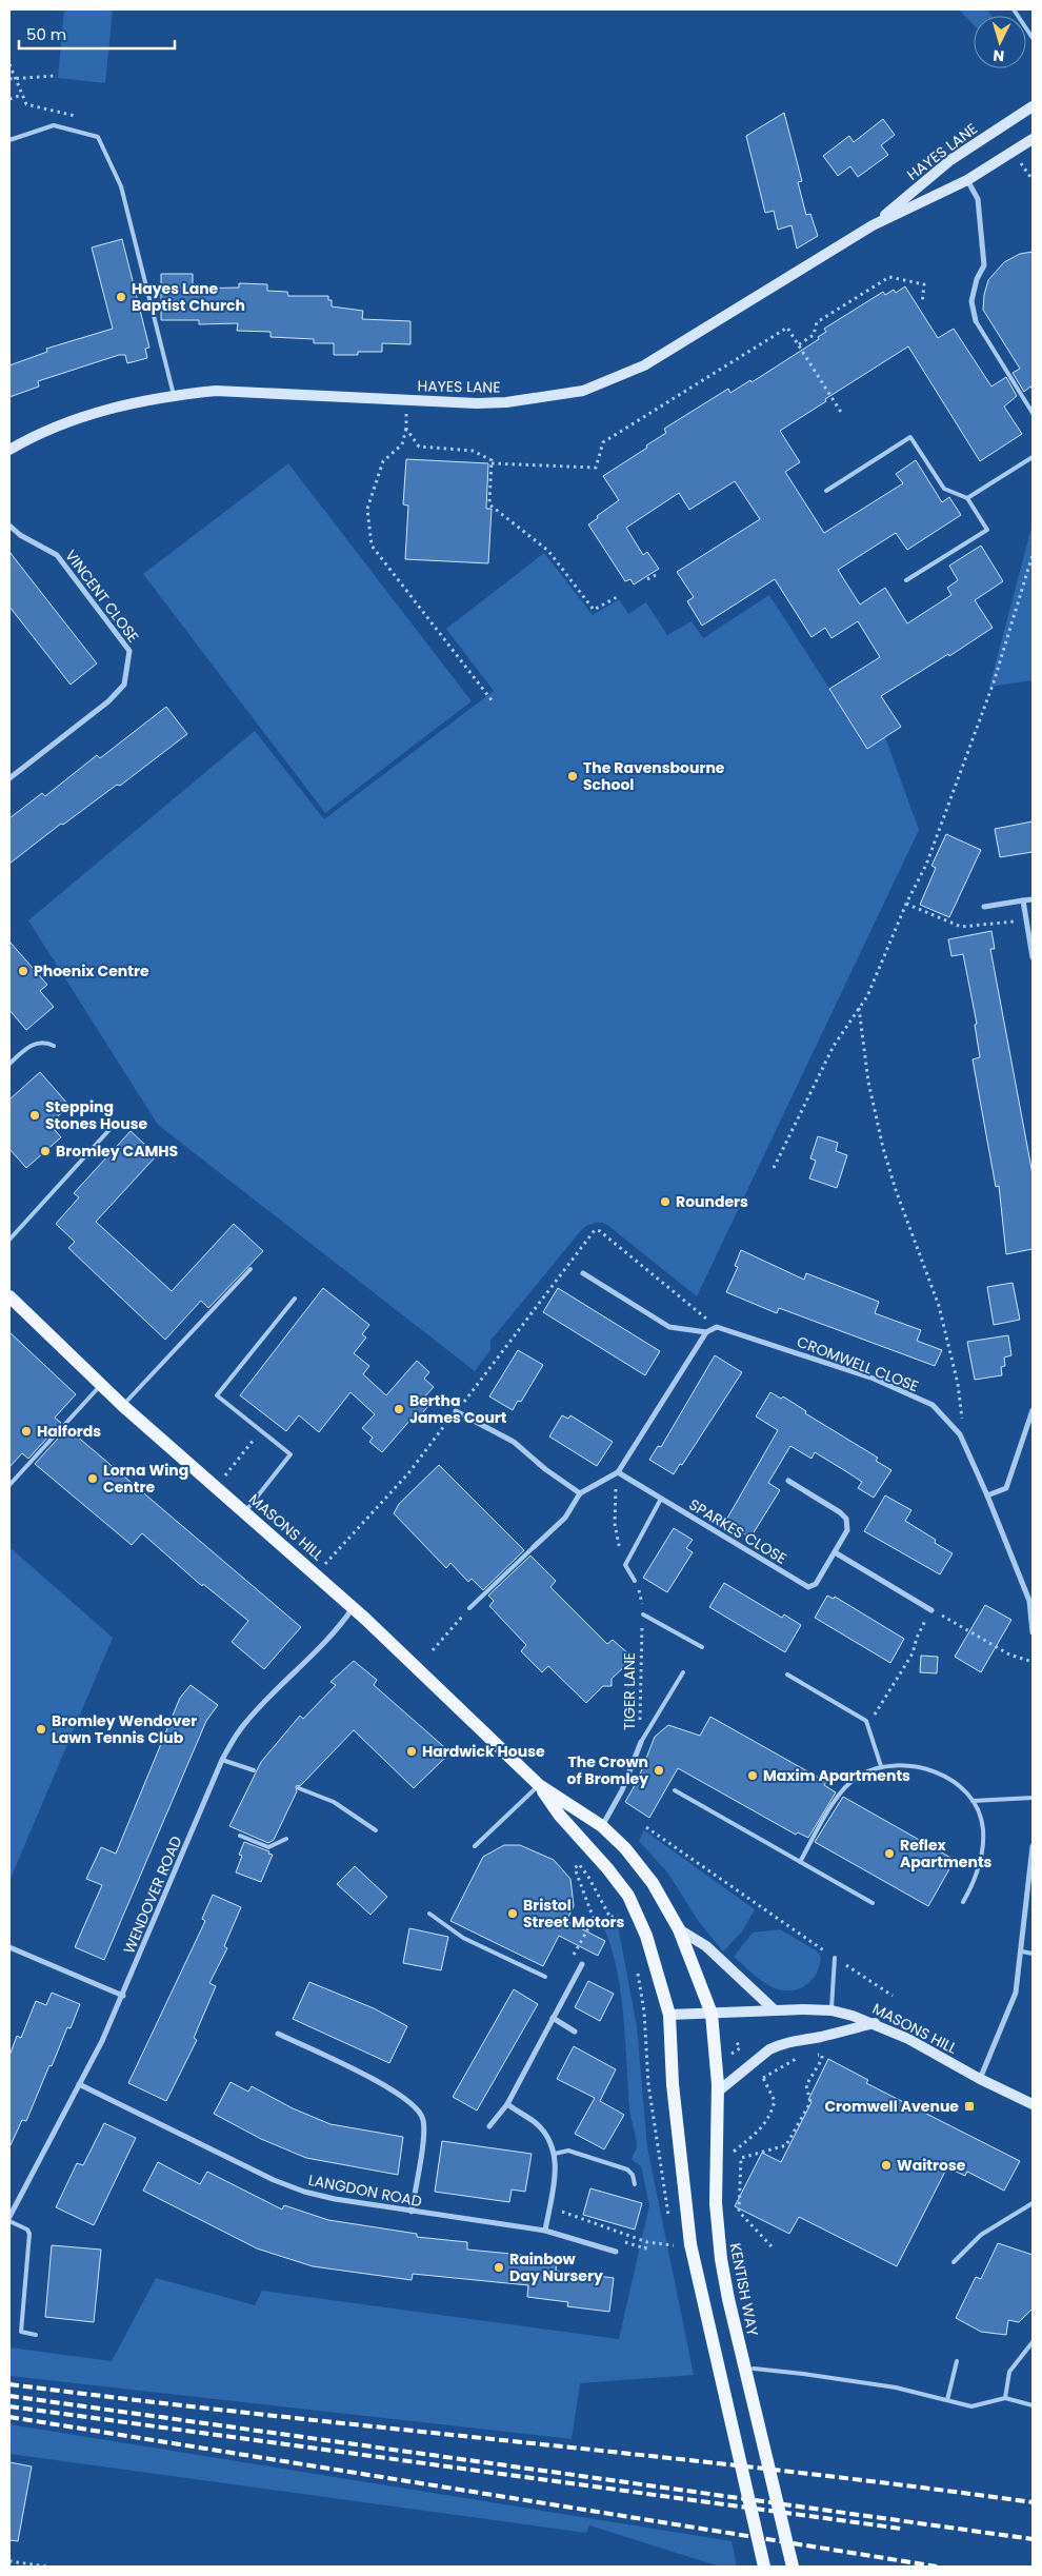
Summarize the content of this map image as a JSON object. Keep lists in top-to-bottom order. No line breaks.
{"streets":{"main road":["HAYES LANE","MASONS HILL","KENTISH WAY"],"street":["VINCENT CLOSE","CROMWELL CLOSE","SPARKES CLOSE","TIGER LANE","WENDOVER ROAD","LANGDON ROAD"]},"crossings":[["MASONS HILL","TIGER LANE"],["MASONS HILL","WENDOVER ROAD"],["MASONS HILL","KENTISH WAY"],["WENDOVER ROAD","LANGDON ROAD"]],"places":{"other":["Hayes Lane Baptist Church","The Ravensbourne School","Phoenix Centre","Stepping Stones House","Bromley CAMHS","Rounders","Bertha James Court","Halfords","Lorna Wing Centre","Bromley Wendover Lawn Tennis Club","Hardwick House","The Crown of Bromley","Maxim Apartments","Reflex Apartments","Bristol Street Motors","Waitrose","Rainbow Day Nursery"],"transit":["Cromwell Avenue"]},"scale_bar":"50 m","north":"bottom"}
